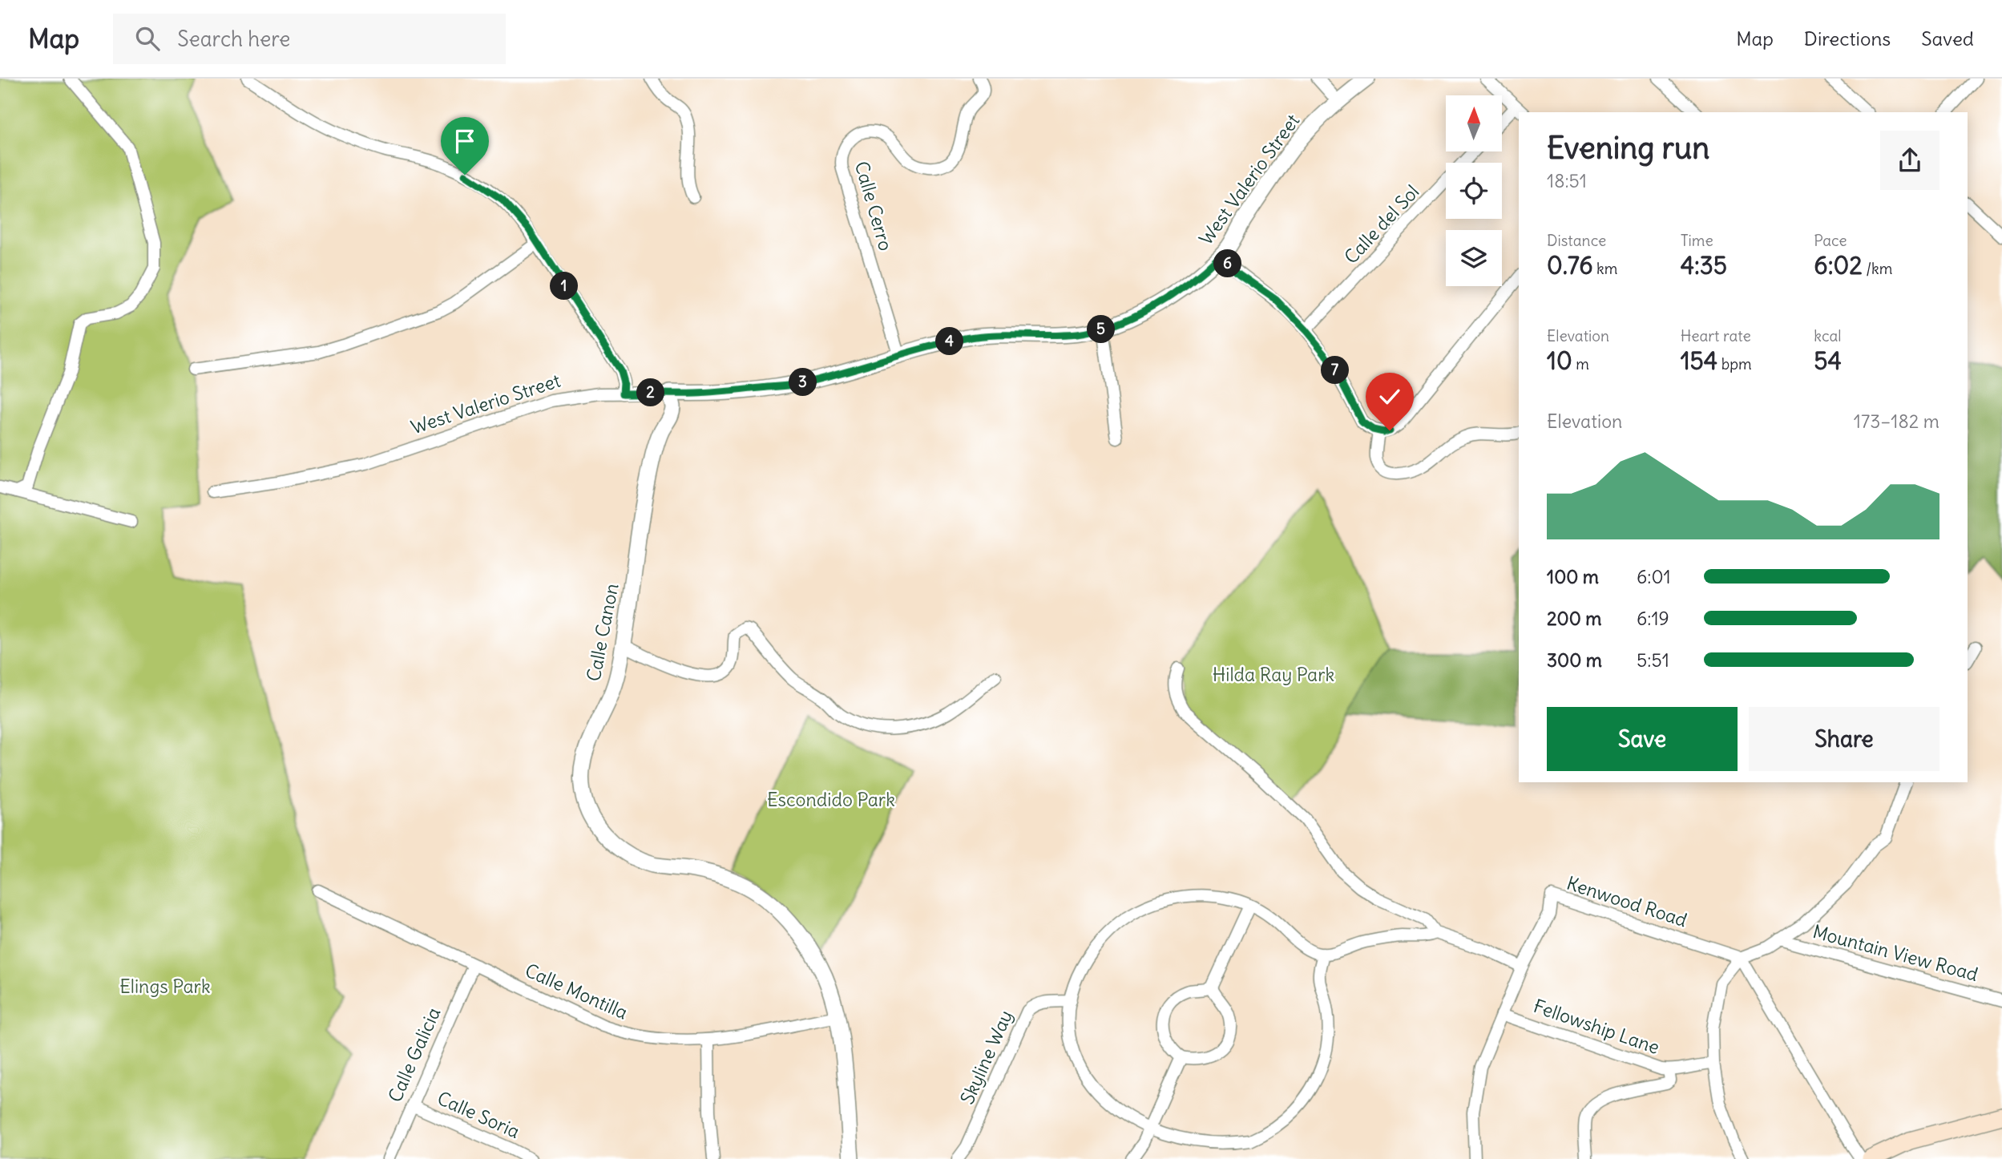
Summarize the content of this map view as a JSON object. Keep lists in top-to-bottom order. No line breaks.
{"streets":{"street":["West Valerio Street","Calle Cerro","Calle del Sol","Calle Canon","Kenwood Road","Mountain View Road","Calle Montilla","Fellowship Lane","Calle Galicia","Skyline Way","Calle Soria"]},"crossings":[["West Valerio Street","Calle Cerro"],["West Valerio Street","Calle Canon"],["Calle Canon","Calle Montilla"],["Calle Montilla","Calle Galicia"],["Calle Galicia","Calle Soria"]],"parks":["Hilda Ray Park","Escondido Park","Elings Park"],"north":"top","page":{"header":"Map","search":"Search here","nav":["Map","Directions","Saved"],"heading":["Evening run","18:51"],"stats":[["Distance","0.76 km"],["Time","4:35"],["Pace","6:02 /km"],["Elevation","10 m"],["Heart rate","154 bpm"],["kcal","54"]],"pins":["6","1","5","4","7","3","2"],"chart":["Elevation","173–182 m"],"list":[{"name":"100 m","note":"6:01"},{"name":"200 m","note":"6:19"},{"name":"300 m","note":"5:51"}],"buttons":["Save","Share"]}}
